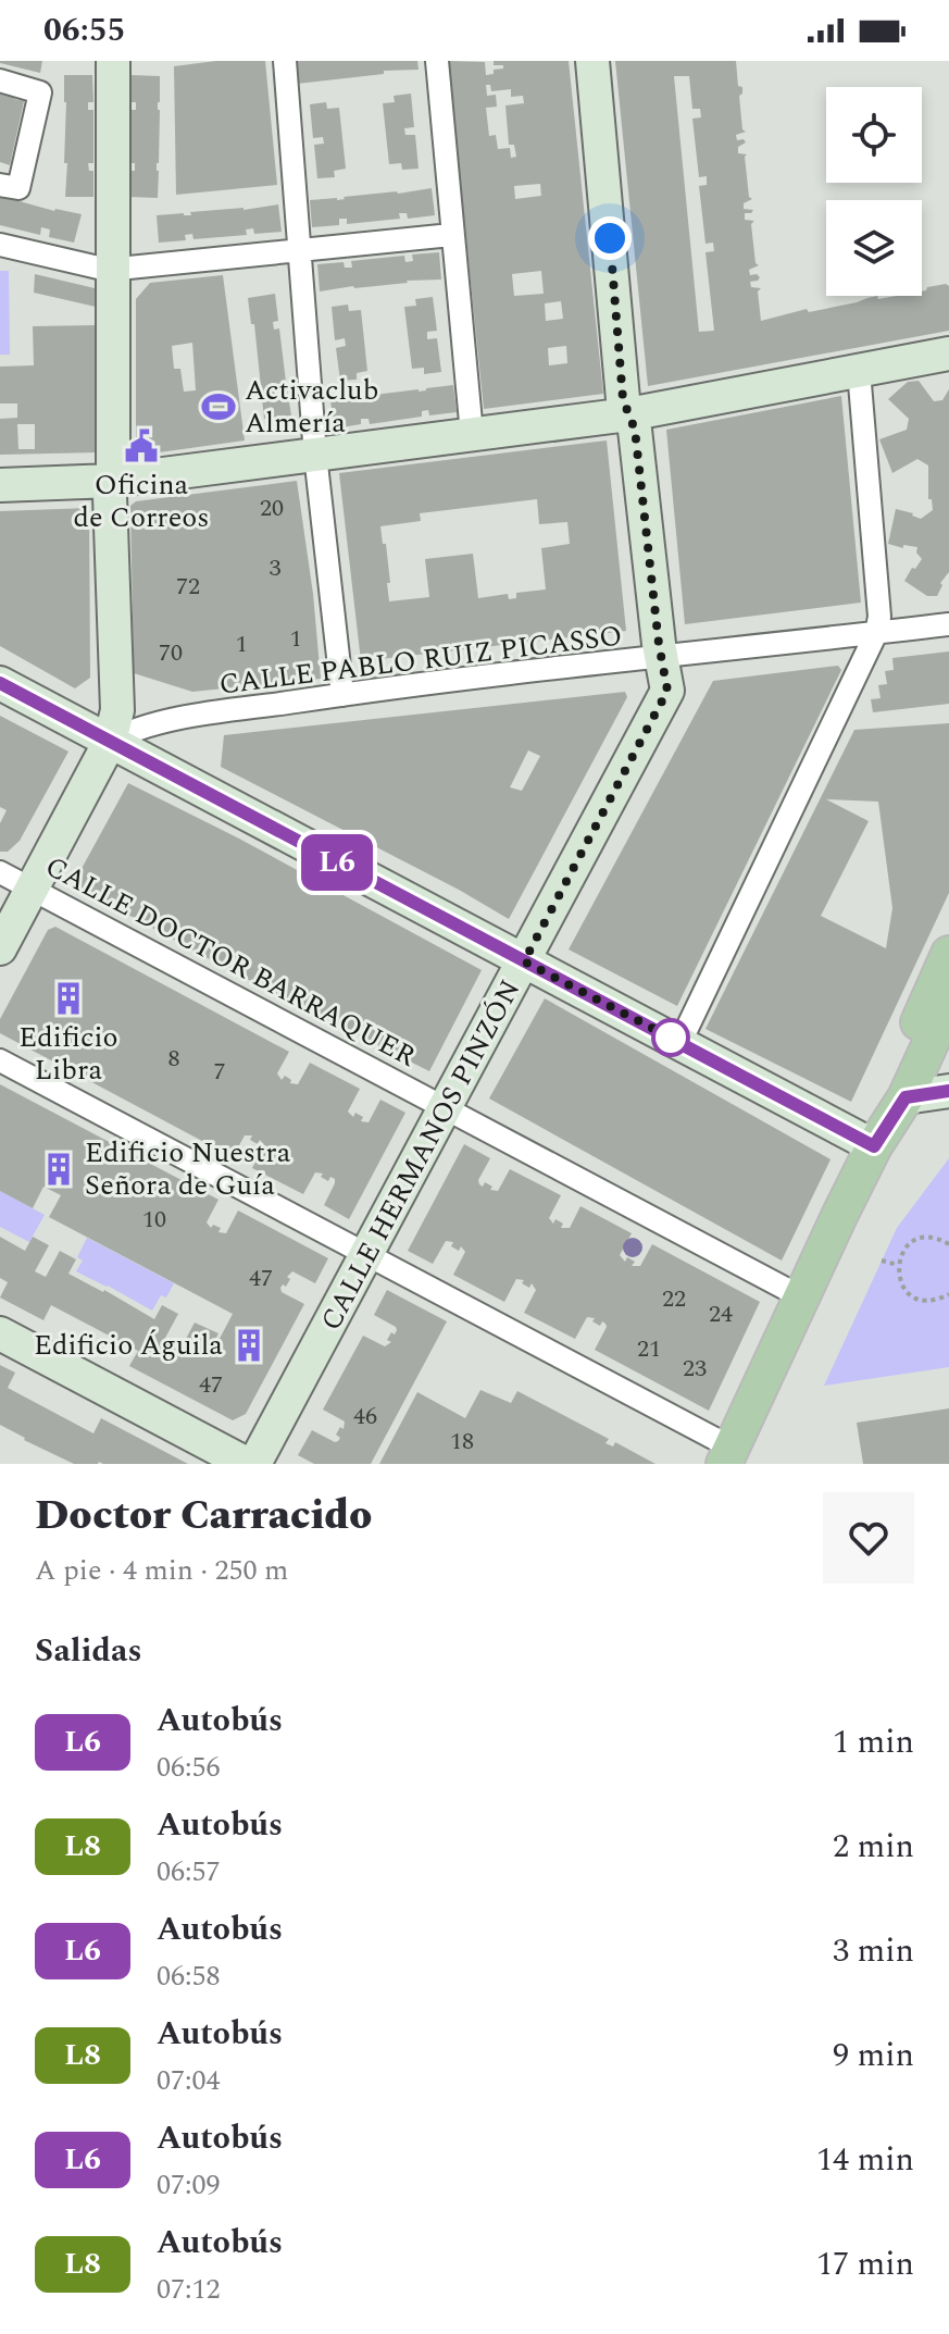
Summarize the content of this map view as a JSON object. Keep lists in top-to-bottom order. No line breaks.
{"streets":{"street":["CALLE PABLO RUIZ PICASSO","CALLE DOCTOR BARRAQUER","CALLE HERMANOS PINZÓN"]},"crossings":[["CALLE PABLO RUIZ PICASSO","CALLE HERMANOS PINZÓN"],["CALLE DOCTOR BARRAQUER","CALLE HERMANOS PINZÓN"]],"places":{"sports":["Activaclub Almería"],"public building":["Oficina de Correos"],"building":["Edificio Libra","Edificio Nuestra Señora de Guía","Edificio Águila"]},"lines":["bus line L6"],"house_numbers":["20","3","72","1","1","70","8","7","10","47","22","24","21","23","47","46","18"],"page":{"status":"06:55","on_map":"L6","heading":[["Doctor Carracido","A pie · 4 min · 250 m"],"Salidas"],"list":[{"mark":"L6","name":"Autobús","note":"06:56","value":"1 min"},{"mark":"L8","name":"Autobús","note":"06:57","value":"2 min"},{"mark":"L6","name":"Autobús","note":"06:58","value":"3 min"},{"mark":"L8","name":"Autobús","note":"07:04","value":"9 min"},{"mark":"L6","name":"Autobús","note":"07:09","value":"14 min"},{"mark":"L8","name":"Autobús","note":"07:12","value":"17 min"}]}}
